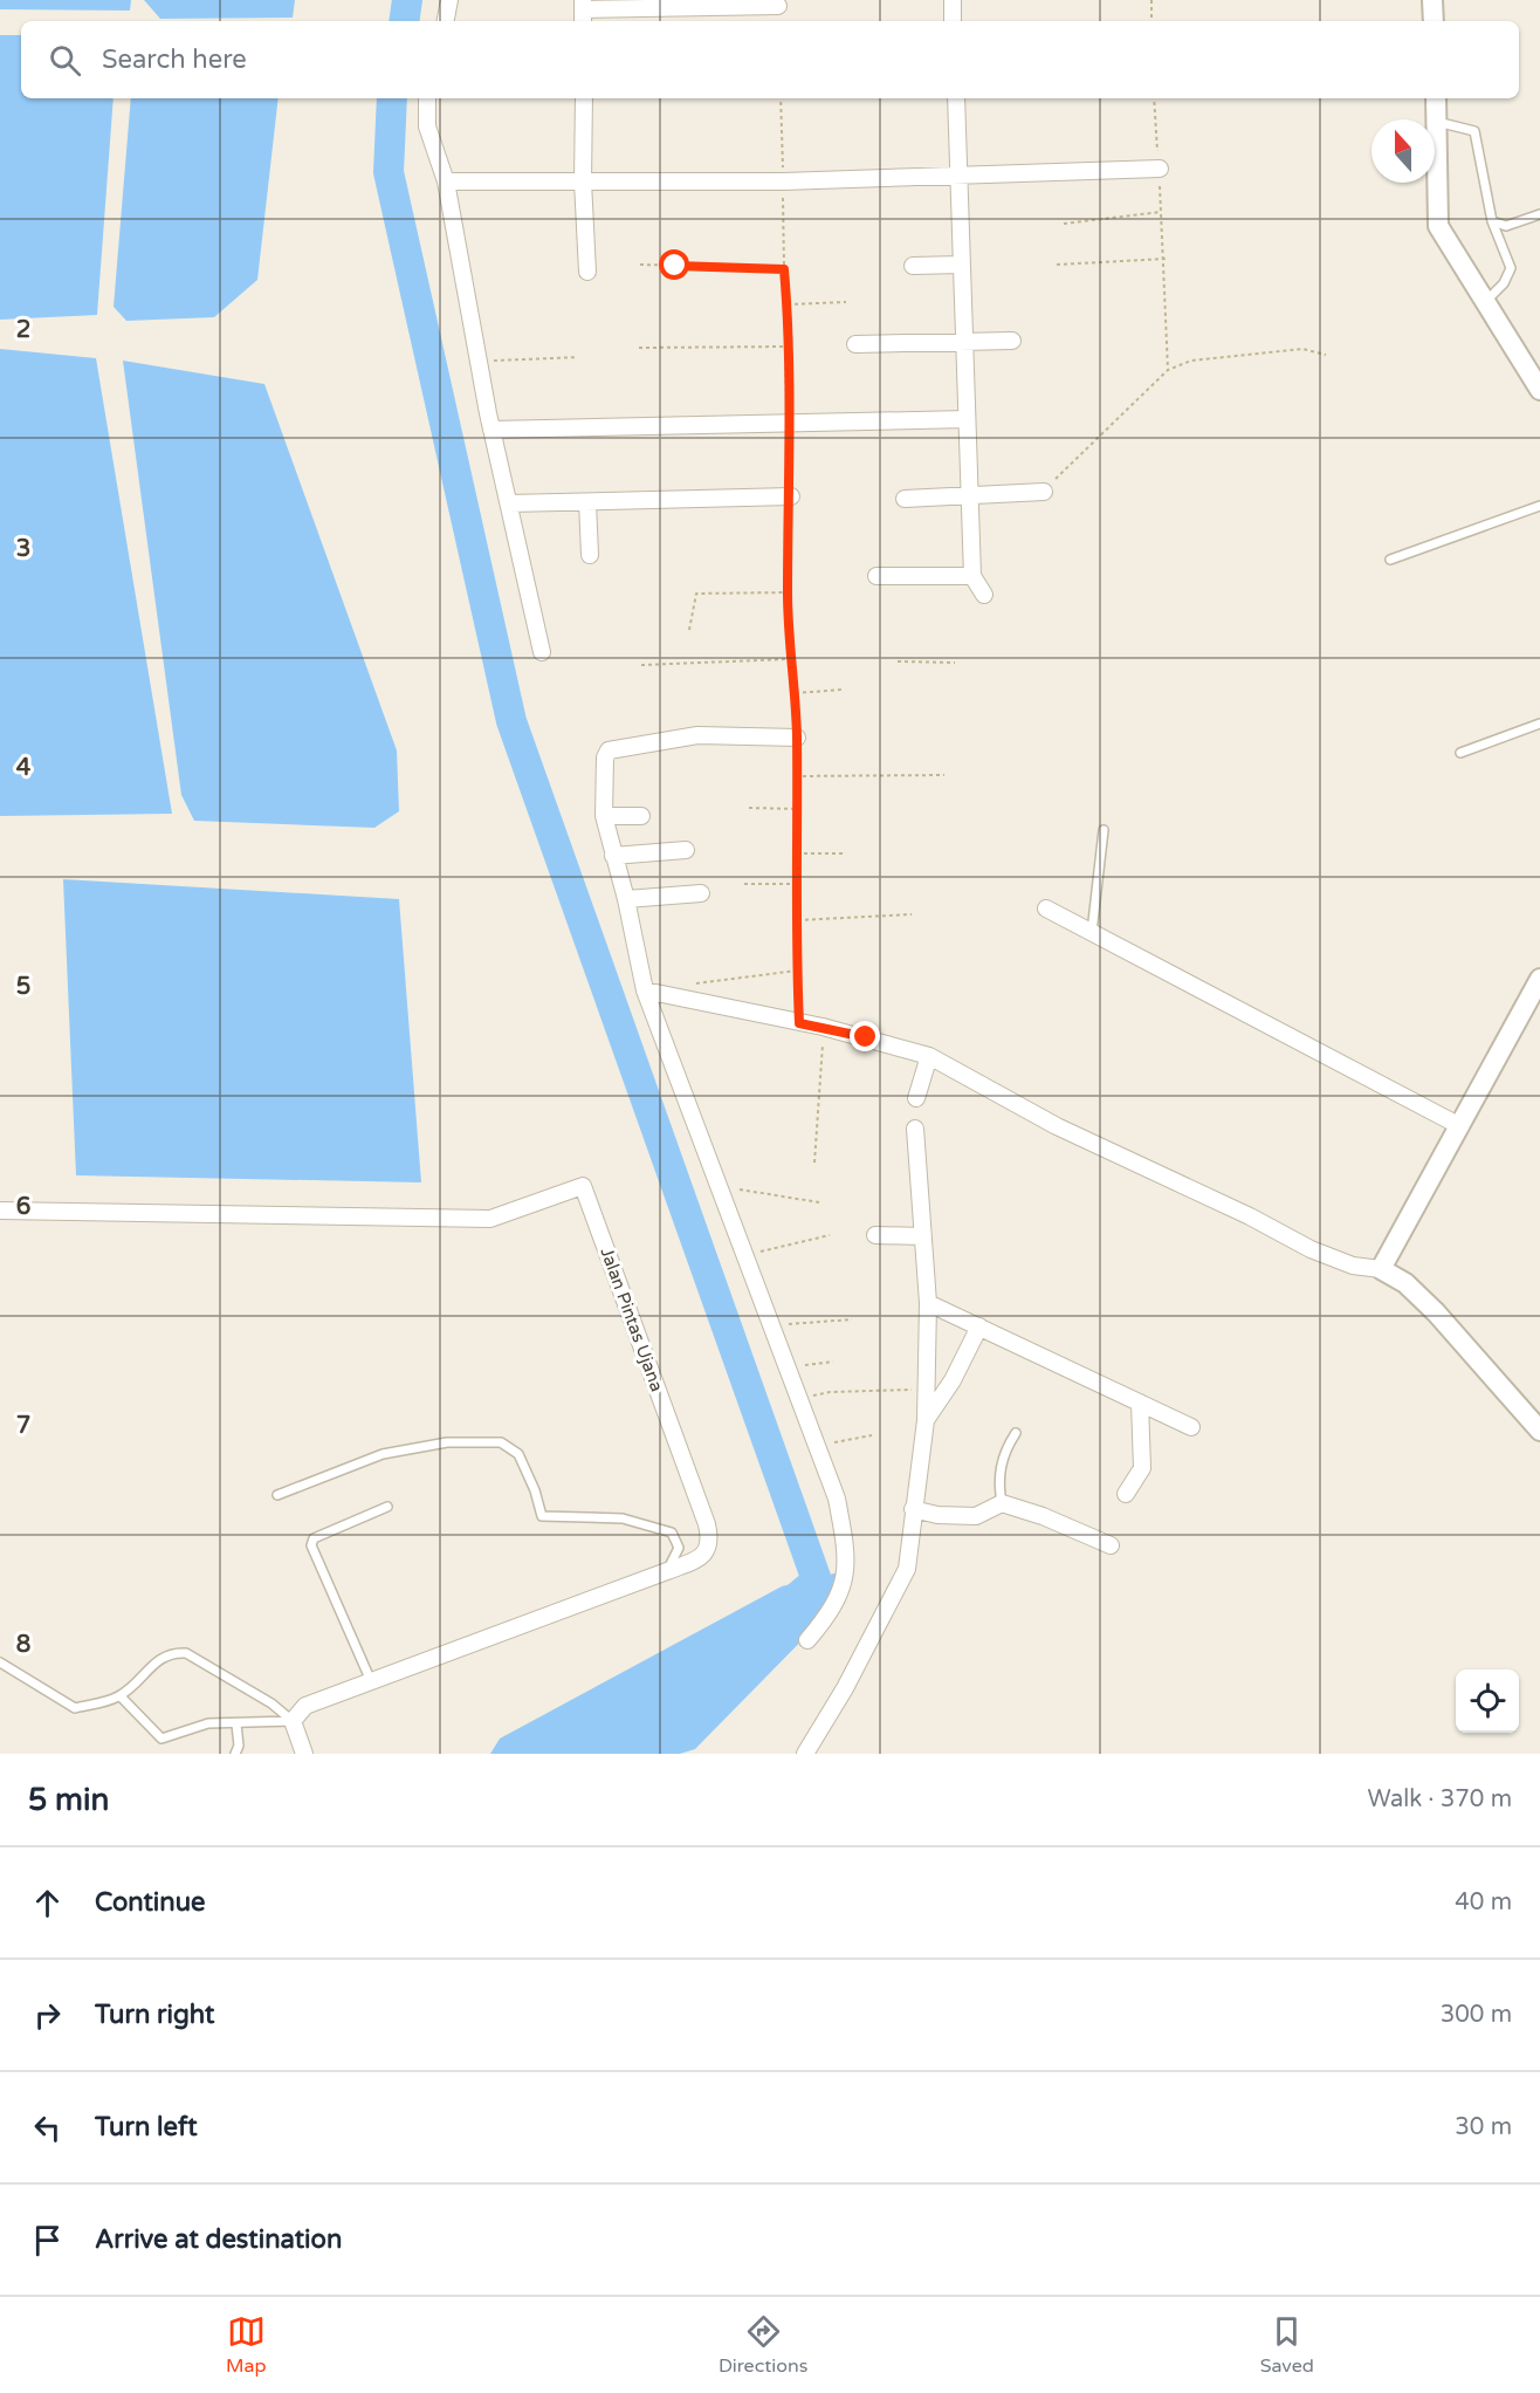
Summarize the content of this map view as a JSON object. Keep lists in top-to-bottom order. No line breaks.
{"streets":{"street":["Jalan Pintas Ujana"]},"north":"top","page":{"search":"Search here","heading":["5 min","Walk · 370 m"],"list":[["Continue","40 m"],["Turn right","300 m"],["Turn left","30 m"],"Arrive at destination"],"nav":["Map","Directions","Saved"]},"grid":{"rows":["2","3","4","5","6","7","8"]}}
